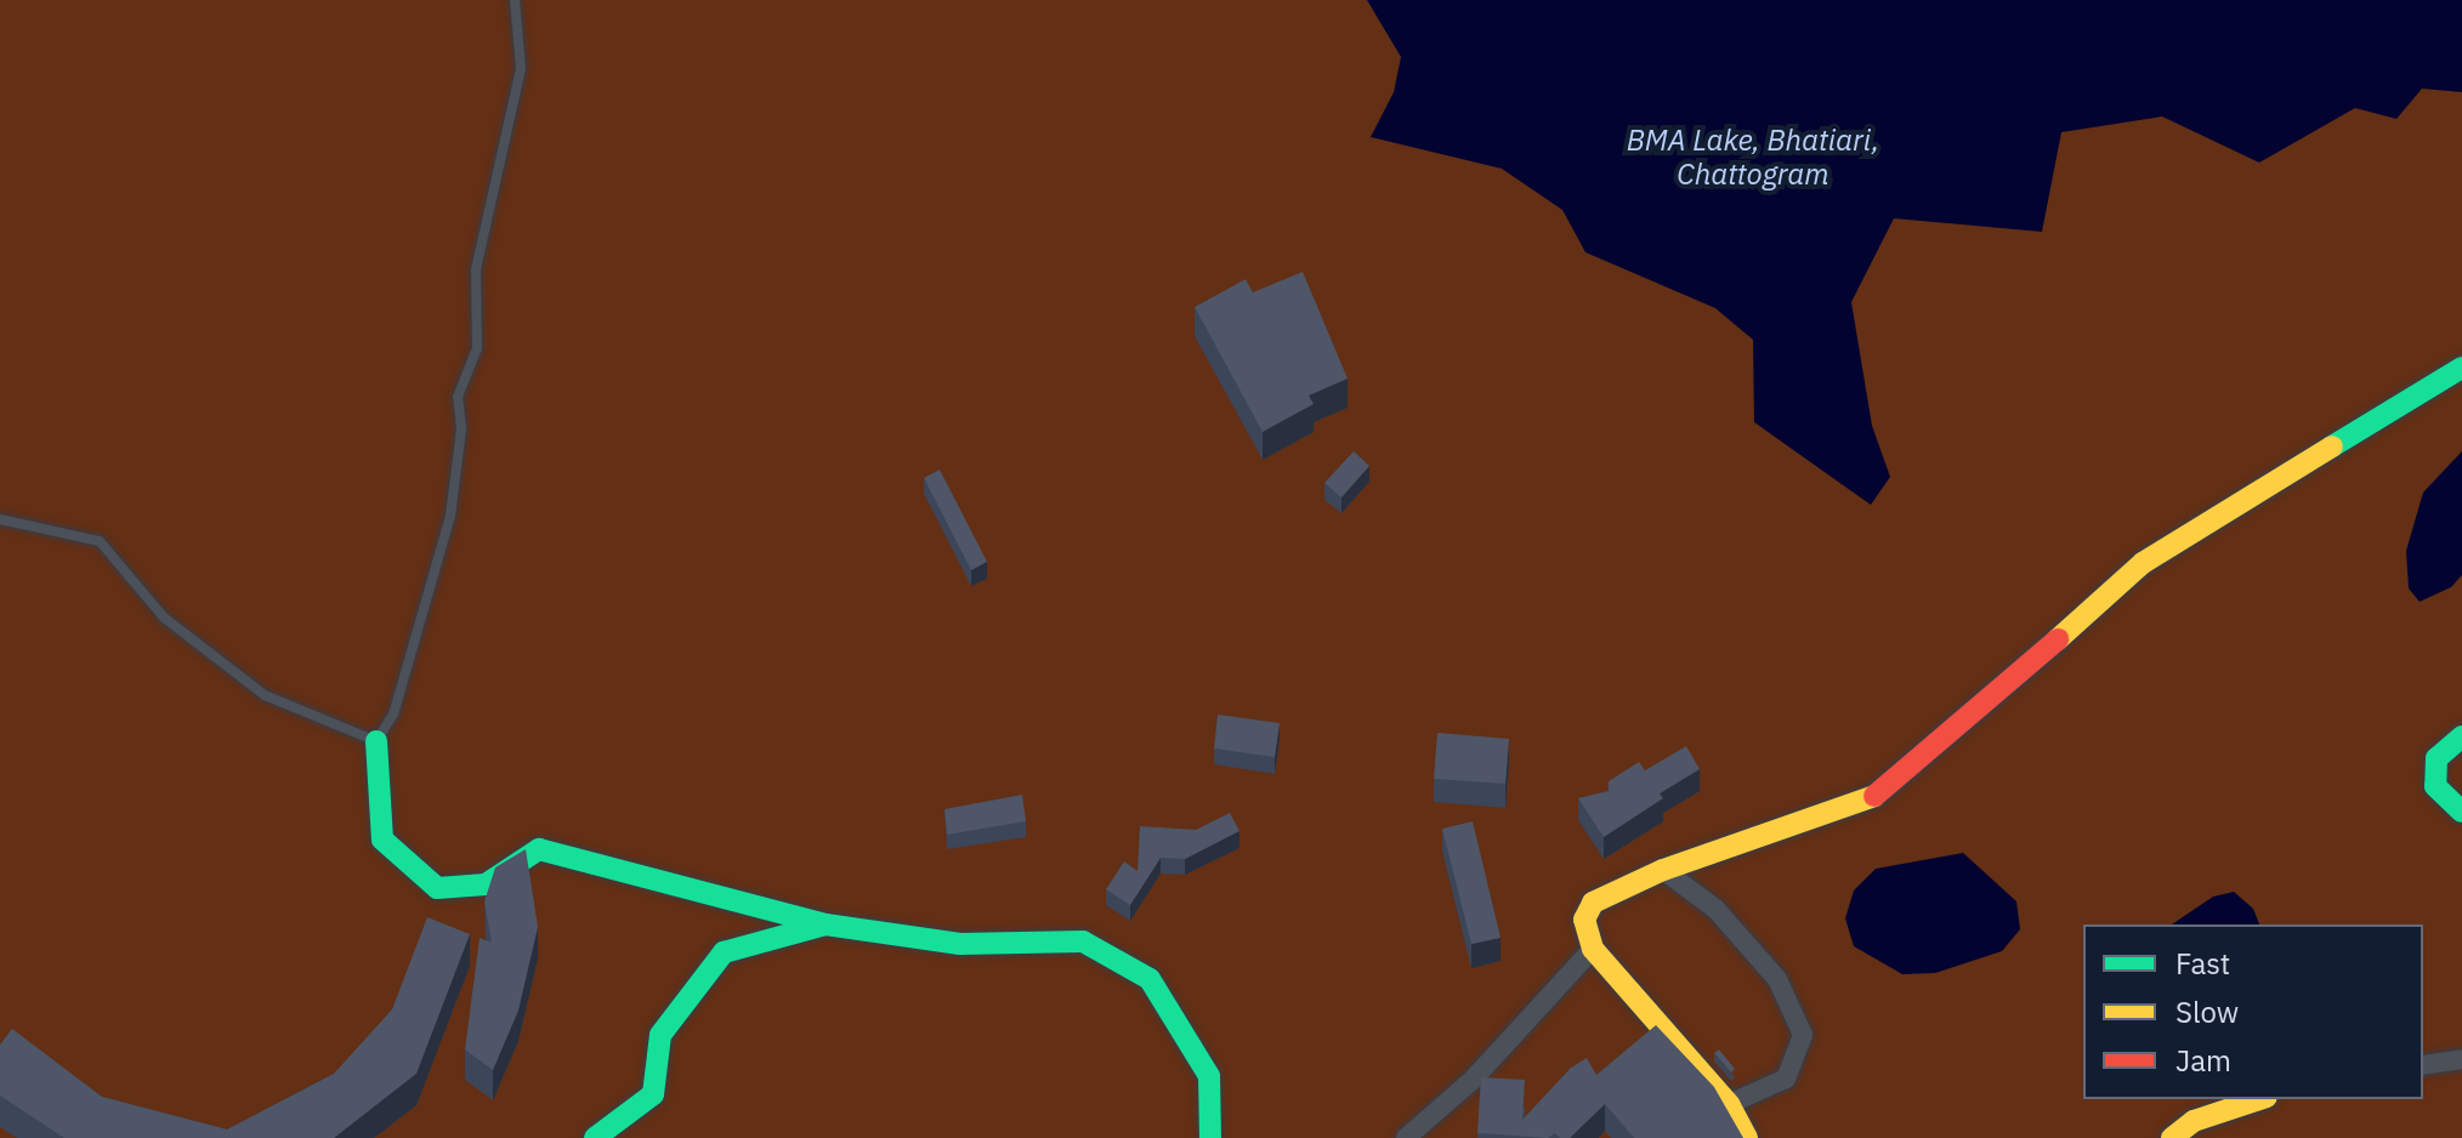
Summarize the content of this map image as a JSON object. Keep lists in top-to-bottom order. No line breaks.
{"water":["BMA Lake, Bhatiari, Chattogram"],"legend":["Fast","Slow","Jam"]}
